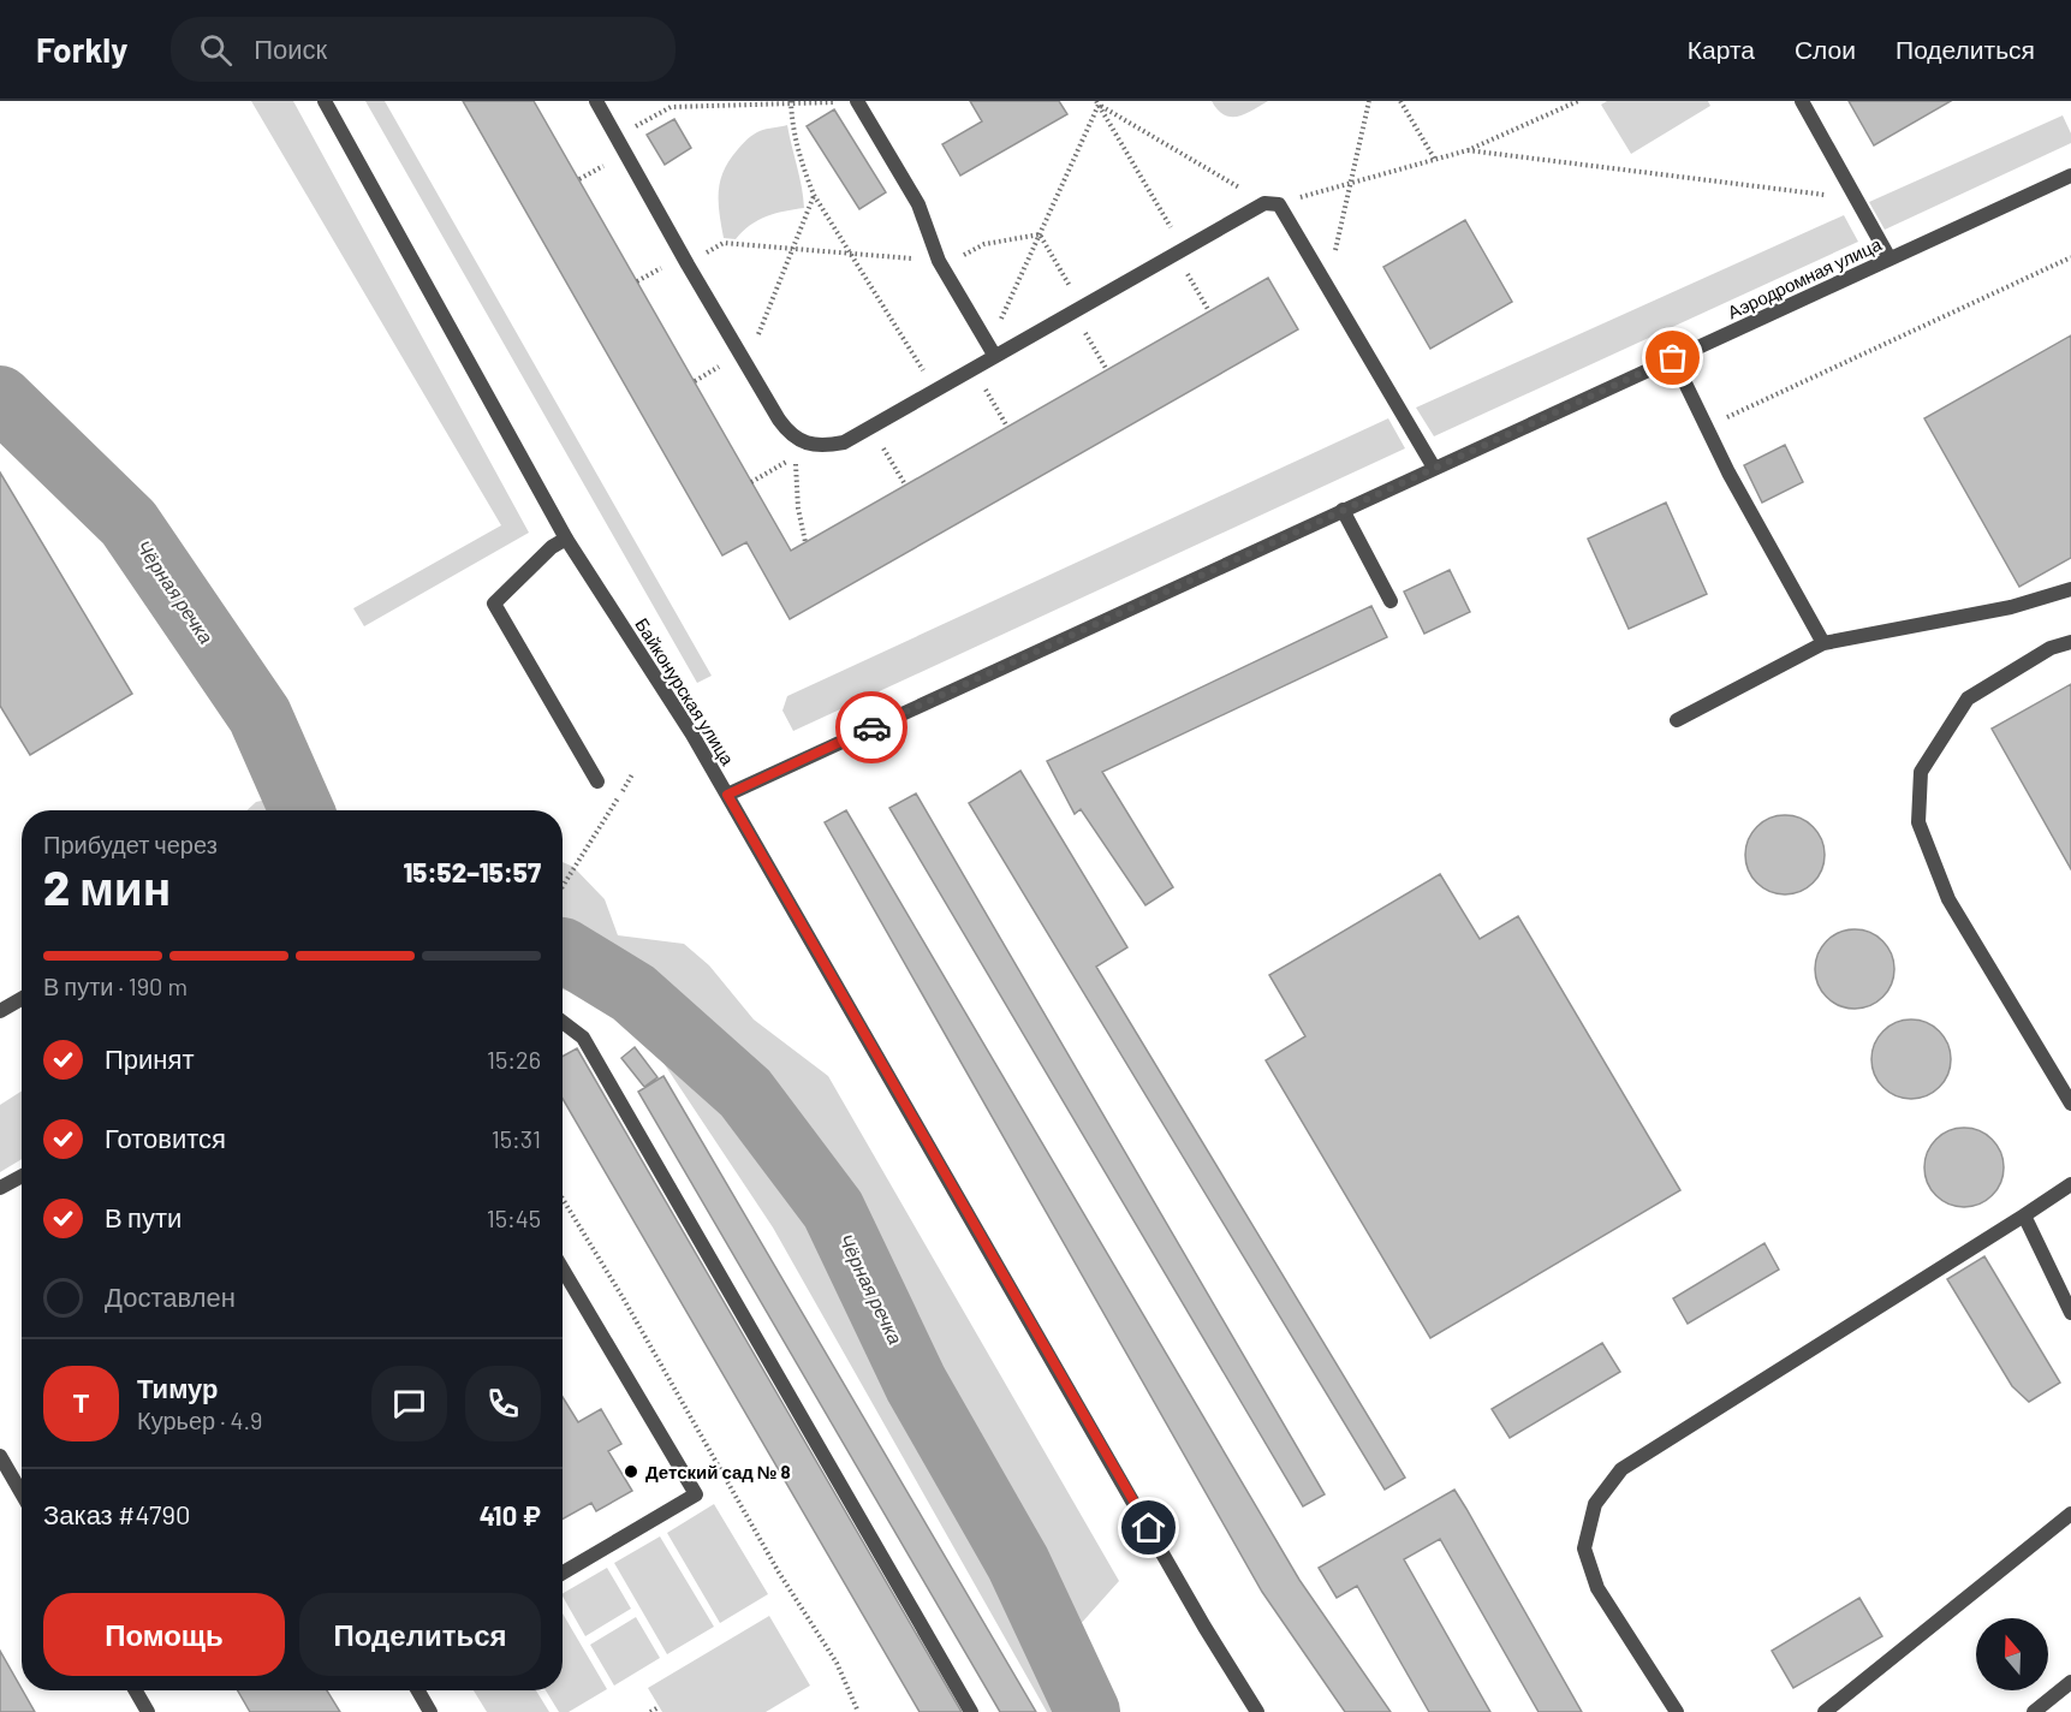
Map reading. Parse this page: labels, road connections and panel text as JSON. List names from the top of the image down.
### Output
{
  "streets": {
    "street": ["Аэродромная улица", "Байконурская улица"]
  },
  "crossings": [
    ["Аэродромная улица", "Байконурская улица"]
  ],
  "water": ["Чёрная речка"],
  "places": ["Детский сад № 8"],
  "north": "top",
  "page": {
    "header": "Forkly",
    "search": "Поиск",
    "nav": ["Карта", "Слои", "Поделиться"],
    "heading": ["2 мин", "Прибудет через", "15:52–15:57"],
    "panel": [
      "Тимур",
      "Курьер · 4.9",
      "Заказ #4790",
      "410 ₽"
    ],
    "bar": "В пути · 190 m",
    "list": [
      ["Принят", "15:26"],
      ["Готовится", "15:31"],
      ["В пути", "15:45"],
      "Доставлен"
    ],
    "round": "Т",
    "buttons": ["Помощь", "Поделиться"]
  }
}
